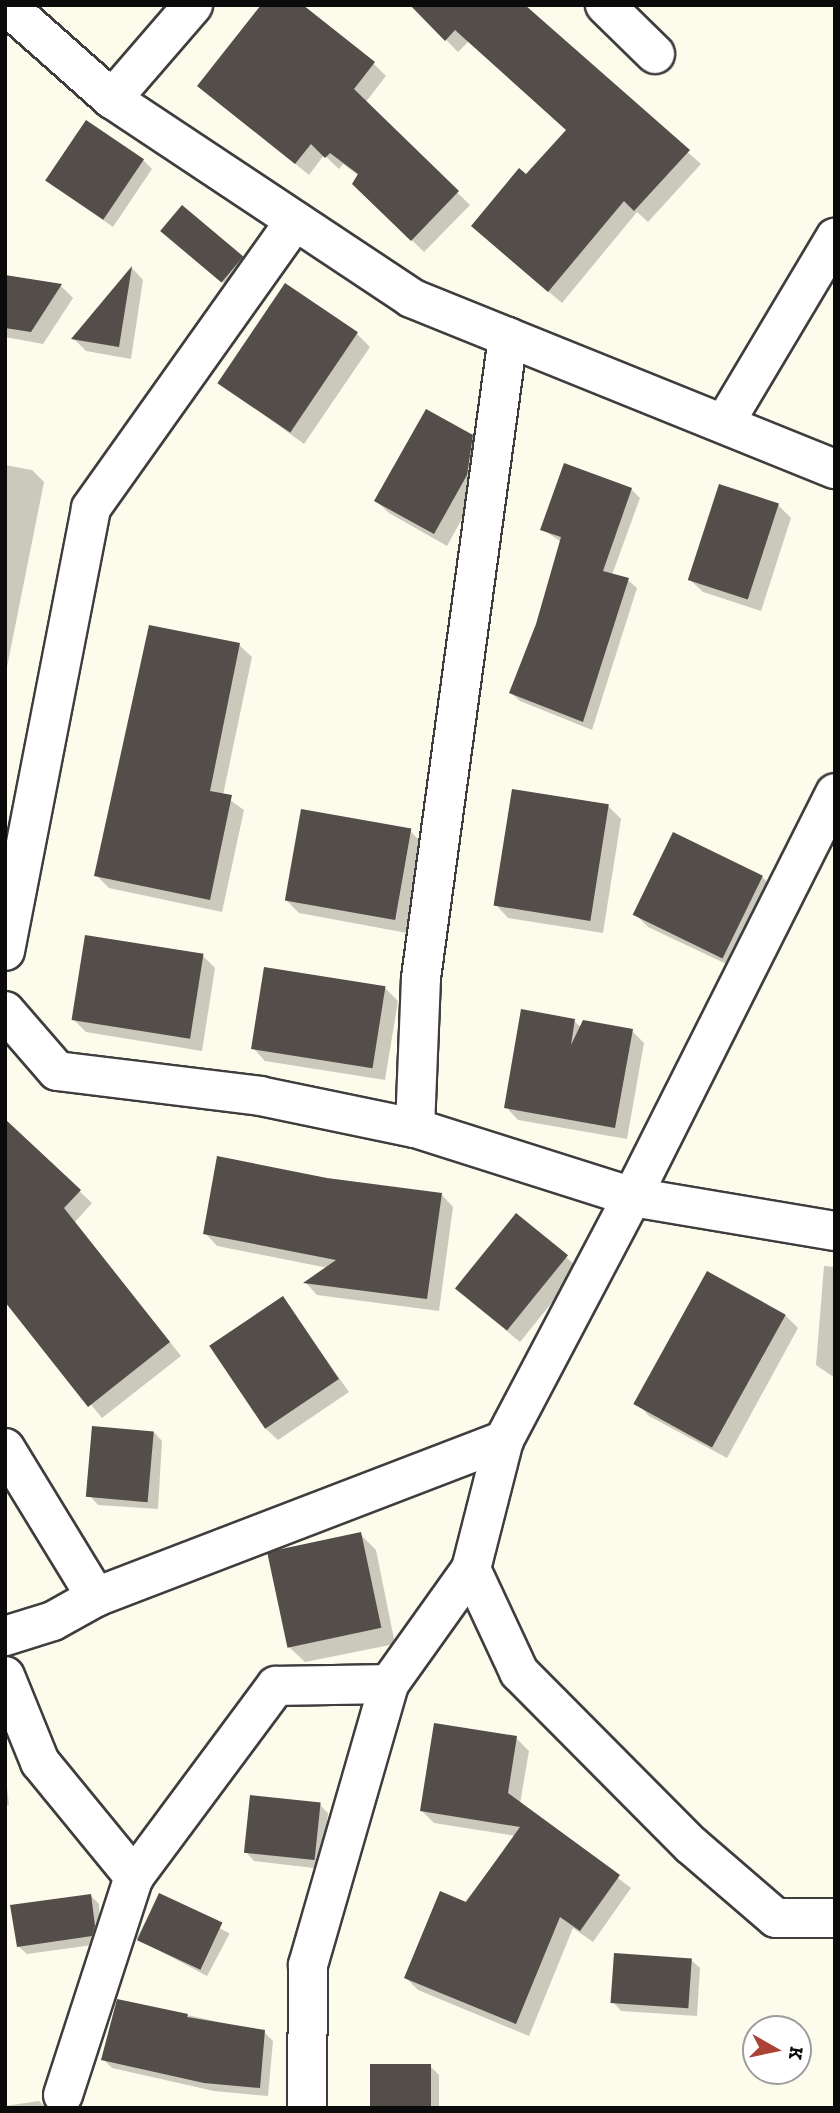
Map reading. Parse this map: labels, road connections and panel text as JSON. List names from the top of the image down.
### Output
{
  "north": "right"
}
